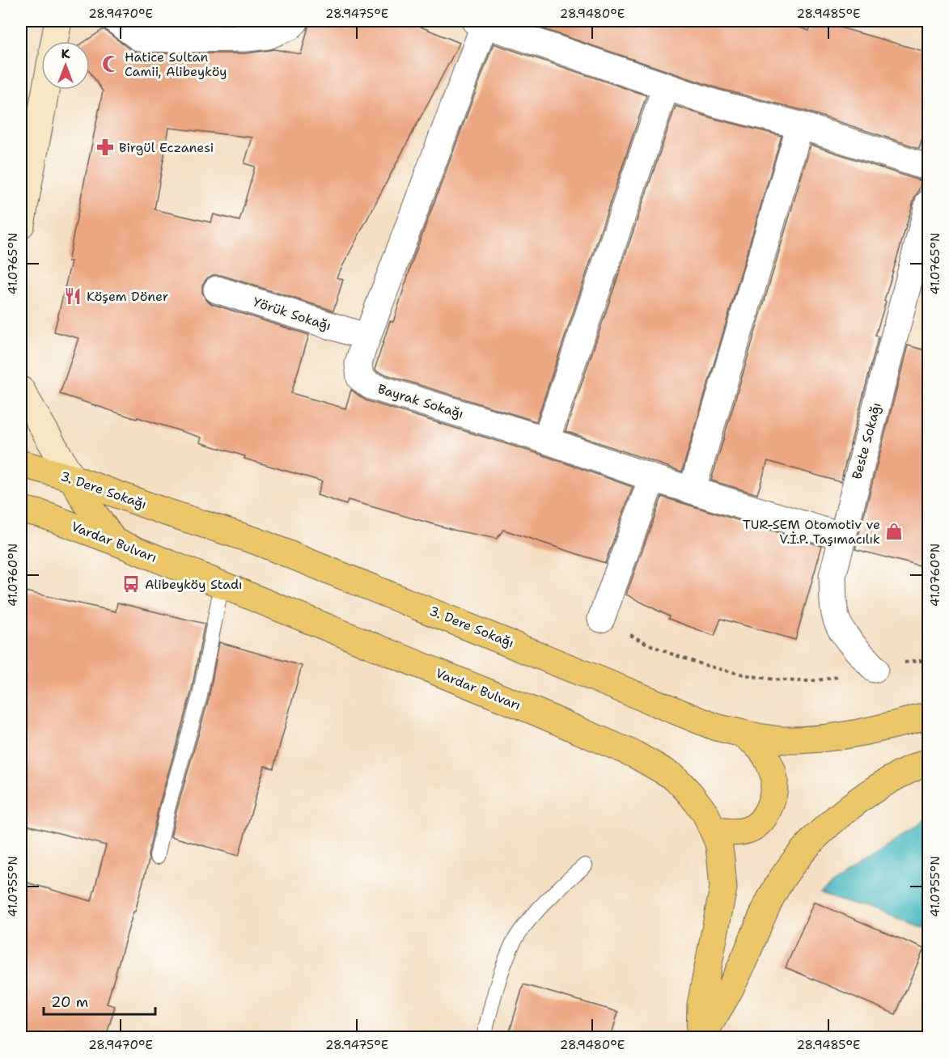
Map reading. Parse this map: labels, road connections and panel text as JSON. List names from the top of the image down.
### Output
{
  "streets": {
    "main road": ["3. Dere Sokağı", "Vardar Bulvarı"],
    "street": ["Yörük Sokağı", "Bayrak Sokağı", "Beste Sokağı"]
  },
  "crossings": [
    ["Yörük Sokağı", "Bayrak Sokağı"],
    ["Bayrak Sokağı", "Beste Sokağı"]
  ],
  "places": {
    "mosque": ["Hatice Sultan Camii, Alibeyköy"],
    "pharmacy": ["Birgül Eczanesi"],
    "restaurant": ["Köşem Döner"],
    "shop": ["TUR-SEM Otomotiv ve V.İ.P. Taşımacılık"],
    "bus stop": ["Alibeyköy Stadı"]
  },
  "scale_bar": "20 m",
  "north": "top",
  "coordinates": [
    "28.9470°E",
    "28.9475°E",
    "28.9480°E",
    "28.9485°E",
    "41.0765°N",
    "41.0760°N",
    "41.0755°N"
  ]
}
